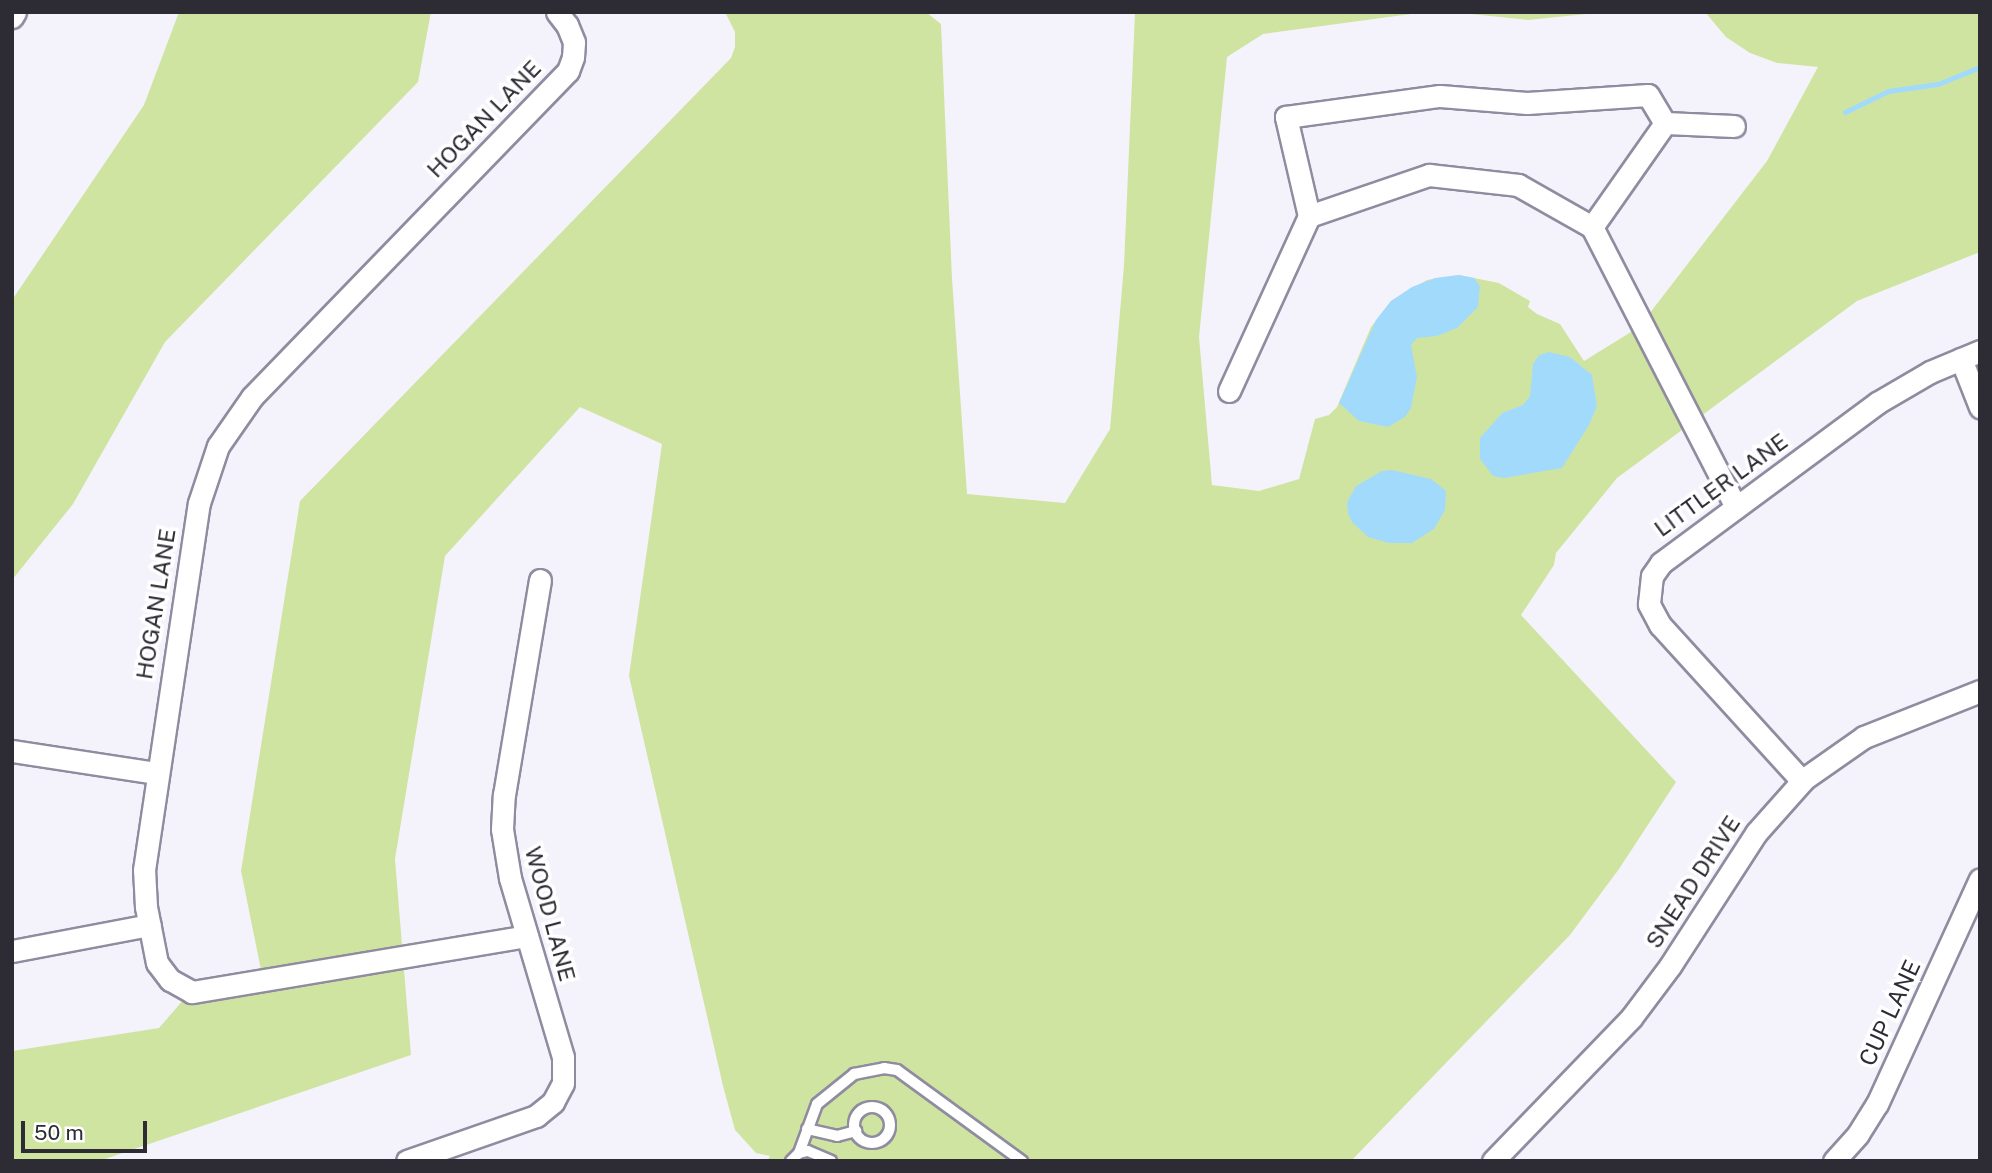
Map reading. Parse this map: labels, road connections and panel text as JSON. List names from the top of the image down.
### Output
{
  "streets": {
    "street": [
      "HOGAN LANE",
      "LITTLER LANE",
      "SNEAD DRIVE",
      "WOOD LANE",
      "CUP LANE"
    ]
  },
  "crossings": [
    ["HOGAN LANE", "WOOD LANE"],
    ["LITTLER LANE", "SNEAD DRIVE"]
  ],
  "scale_bar": "50 m"
}
